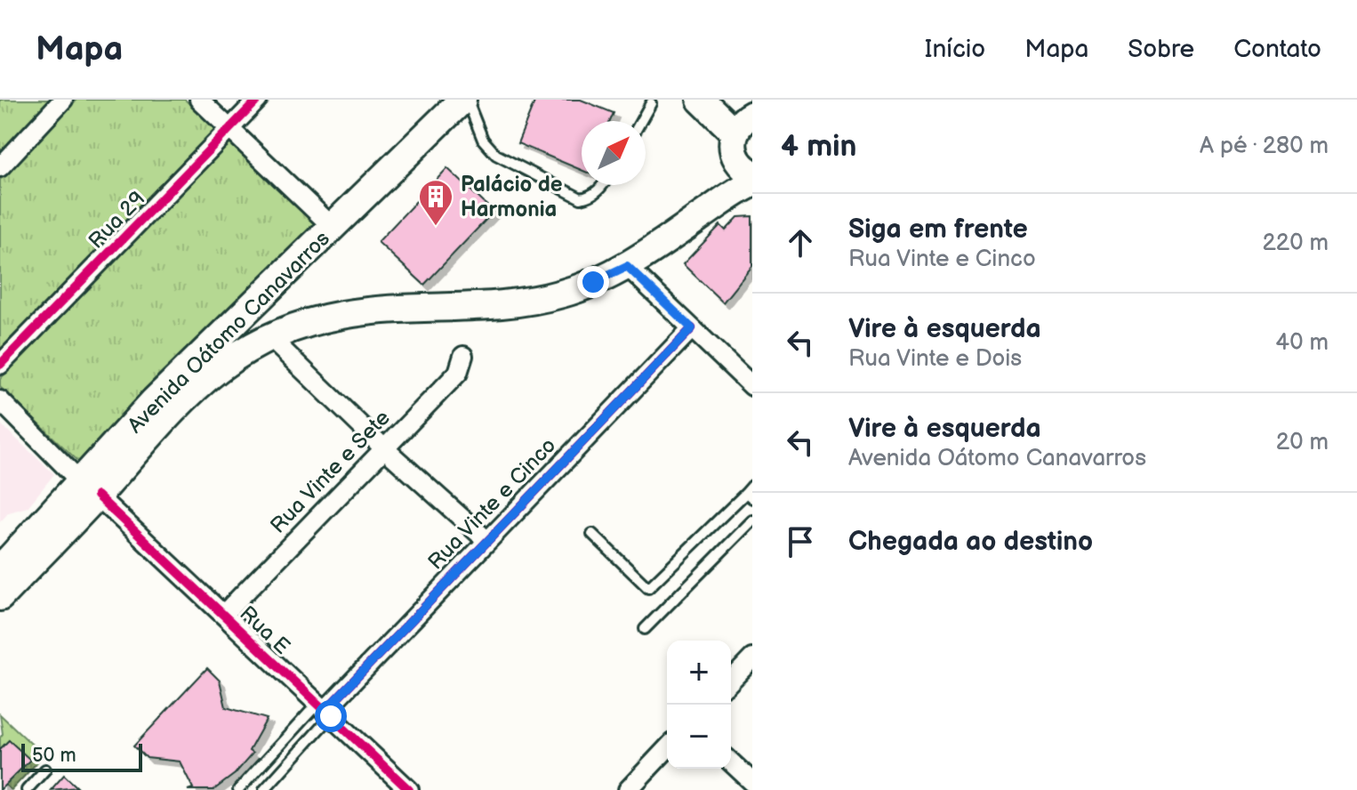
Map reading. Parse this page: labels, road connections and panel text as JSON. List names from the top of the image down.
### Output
{
  "streets": {
    "main road": ["Avenida Oátomo Canavarros"],
    "street": [
      "Rua 29",
      "Rua Vinte e Sete",
      "Rua Vinte e Cinco",
      "Rua E"
    ]
  },
  "crossings": [
    ["Avenida Oátomo Canavarros", "Rua E"],
    ["Rua Vinte e Sete", "Rua E"],
    ["Rua Vinte e Cinco", "Rua E"]
  ],
  "places": {
    "building": ["Palácio de Harmonia"]
  },
  "scale_bar": "50 m",
  "north": "top right",
  "page": {
    "header": "Mapa",
    "nav": [
      "Início",
      "Mapa",
      "Sobre",
      "Contato"
    ],
    "heading": ["4 min", "A pé · 280 m"],
    "list": [
      ["Siga em frente", "Rua Vinte e Cinco", "220 m"],
      ["Vire à esquerda", "Rua Vinte e Dois", "40 m"],
      ["Vire à esquerda", "Avenida Oátomo Canavarros", "20 m"],
      "Chegada ao destino"
    ],
    "map_buttons": ["+", "−"],
    "scale": "50 m"
  }
}
